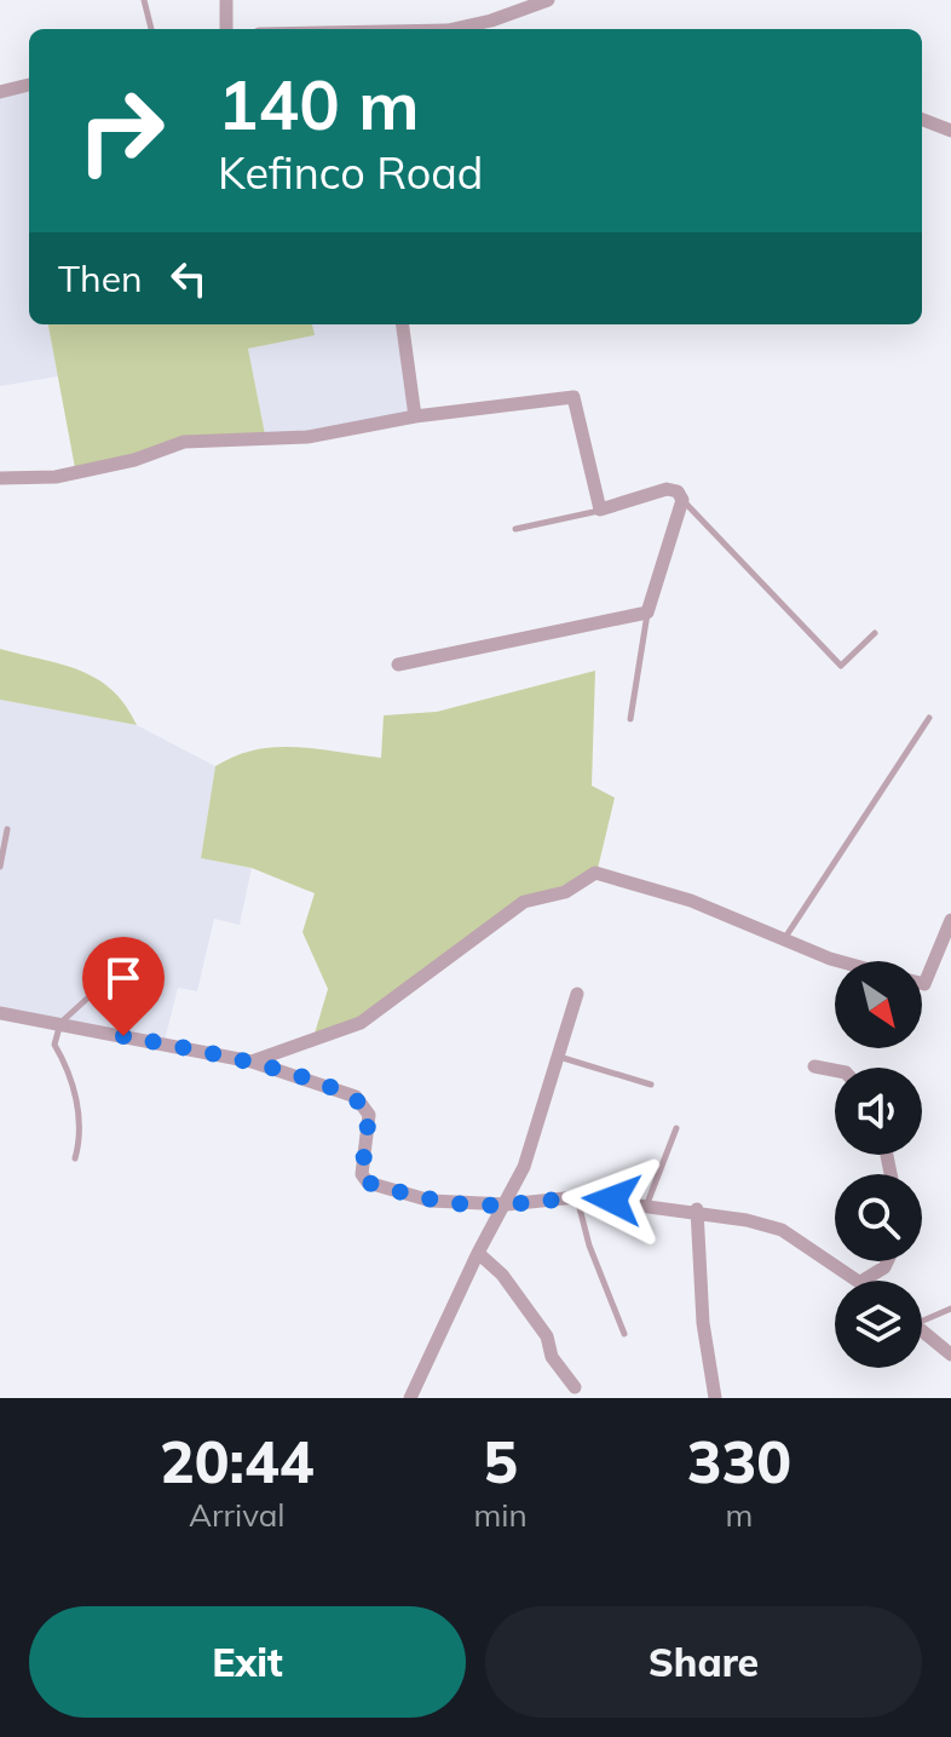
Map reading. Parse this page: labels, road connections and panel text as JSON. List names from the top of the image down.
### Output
{
  "north": "bottom right",
  "page": {
    "turn": ["140 m", "Kefinco Road"],
    "then": "Then",
    "eta": [
      "20:44",
      "Arrival",
      "5",
      "min",
      "330",
      "m"
    ],
    "buttons": ["Exit", "Share"]
  }
}
